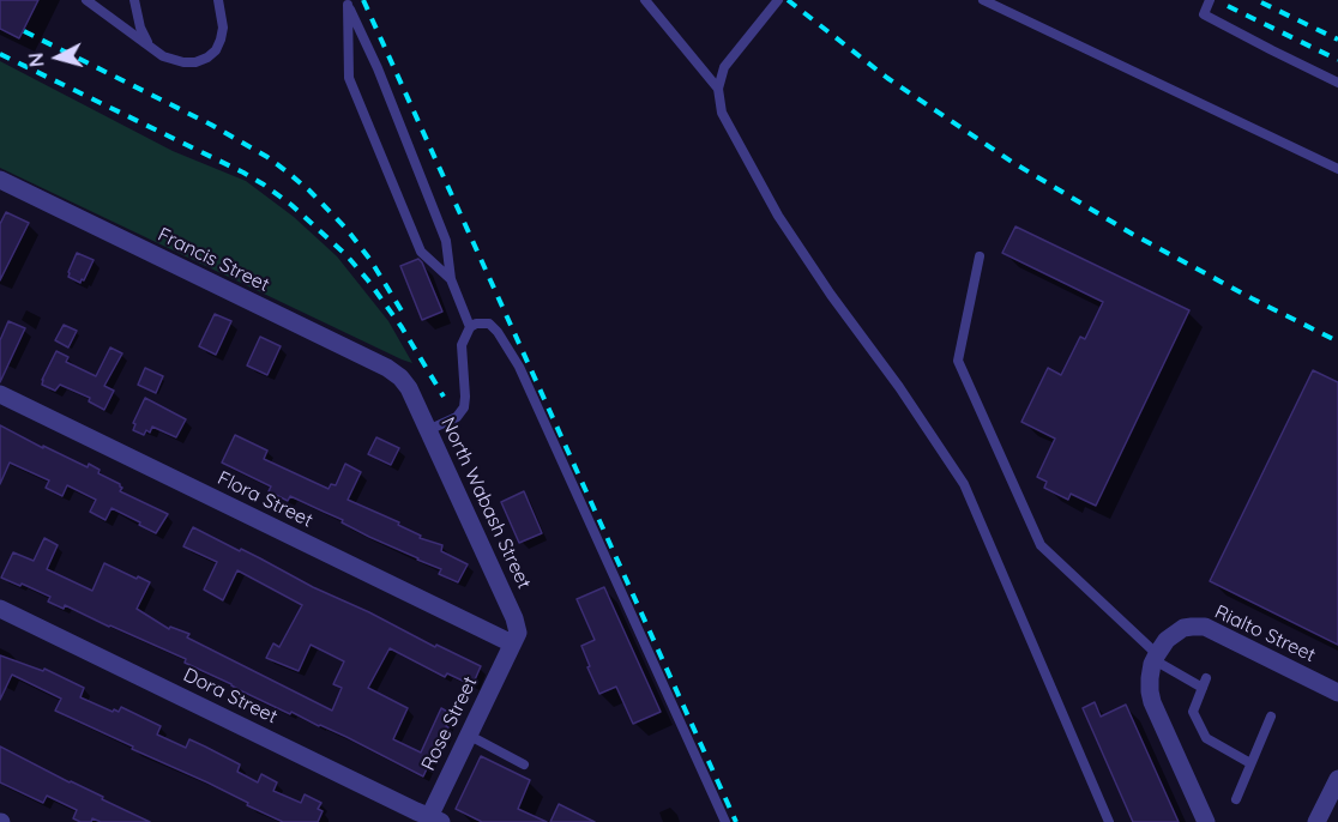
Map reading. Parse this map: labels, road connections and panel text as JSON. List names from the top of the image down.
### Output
{
  "streets": {
    "street": [
      "Francis Street",
      "Flora Street",
      "North Wabash Street",
      "Rialto Street",
      "Dora Street",
      "Rose Street"
    ]
  },
  "crossings": [
    ["Francis Street", "North Wabash Street"],
    ["Flora Street", "North Wabash Street"],
    ["Flora Street", "Rose Street"],
    ["North Wabash Street", "Rose Street"],
    ["Dora Street", "Rose Street"]
  ],
  "north": "left"
}
